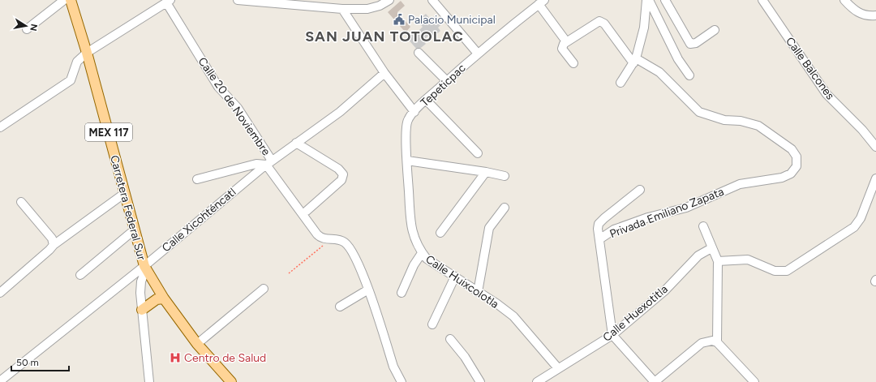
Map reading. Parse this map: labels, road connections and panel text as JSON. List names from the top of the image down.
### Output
{
  "streets": {
    "main road": ["MEX 117", "Carretera Federal Sur"],
    "street": [
      "Calle Balcones",
      "Tepeticpac",
      "Calle 20 de Noviembre",
      "Privada Emiliano Zapata",
      "Calle Xicohténcatl",
      "Calle Huixcolotla",
      "Calle Huexotitla"
    ]
  },
  "crossings": [
    ["Tepeticpac", "Calle Huixcolotla"],
    ["Calle 20 de Noviembre", "Calle Xicohténcatl"],
    ["MEX 117", "Carretera Federal Sur"],
    ["MEX 117", "Calle Xicohténcatl"],
    ["Carretera Federal Sur", "Calle Xicohténcatl"],
    ["Calle Huixcolotla", "Calle Huexotitla"]
  ],
  "districts": ["SAN JUAN TOTOLAC"],
  "places": {
    "public building": ["Palacio Municipal"],
    "hospital": ["Centro de Salud"]
  },
  "scale_bar": "50 m",
  "north": "right"
}
